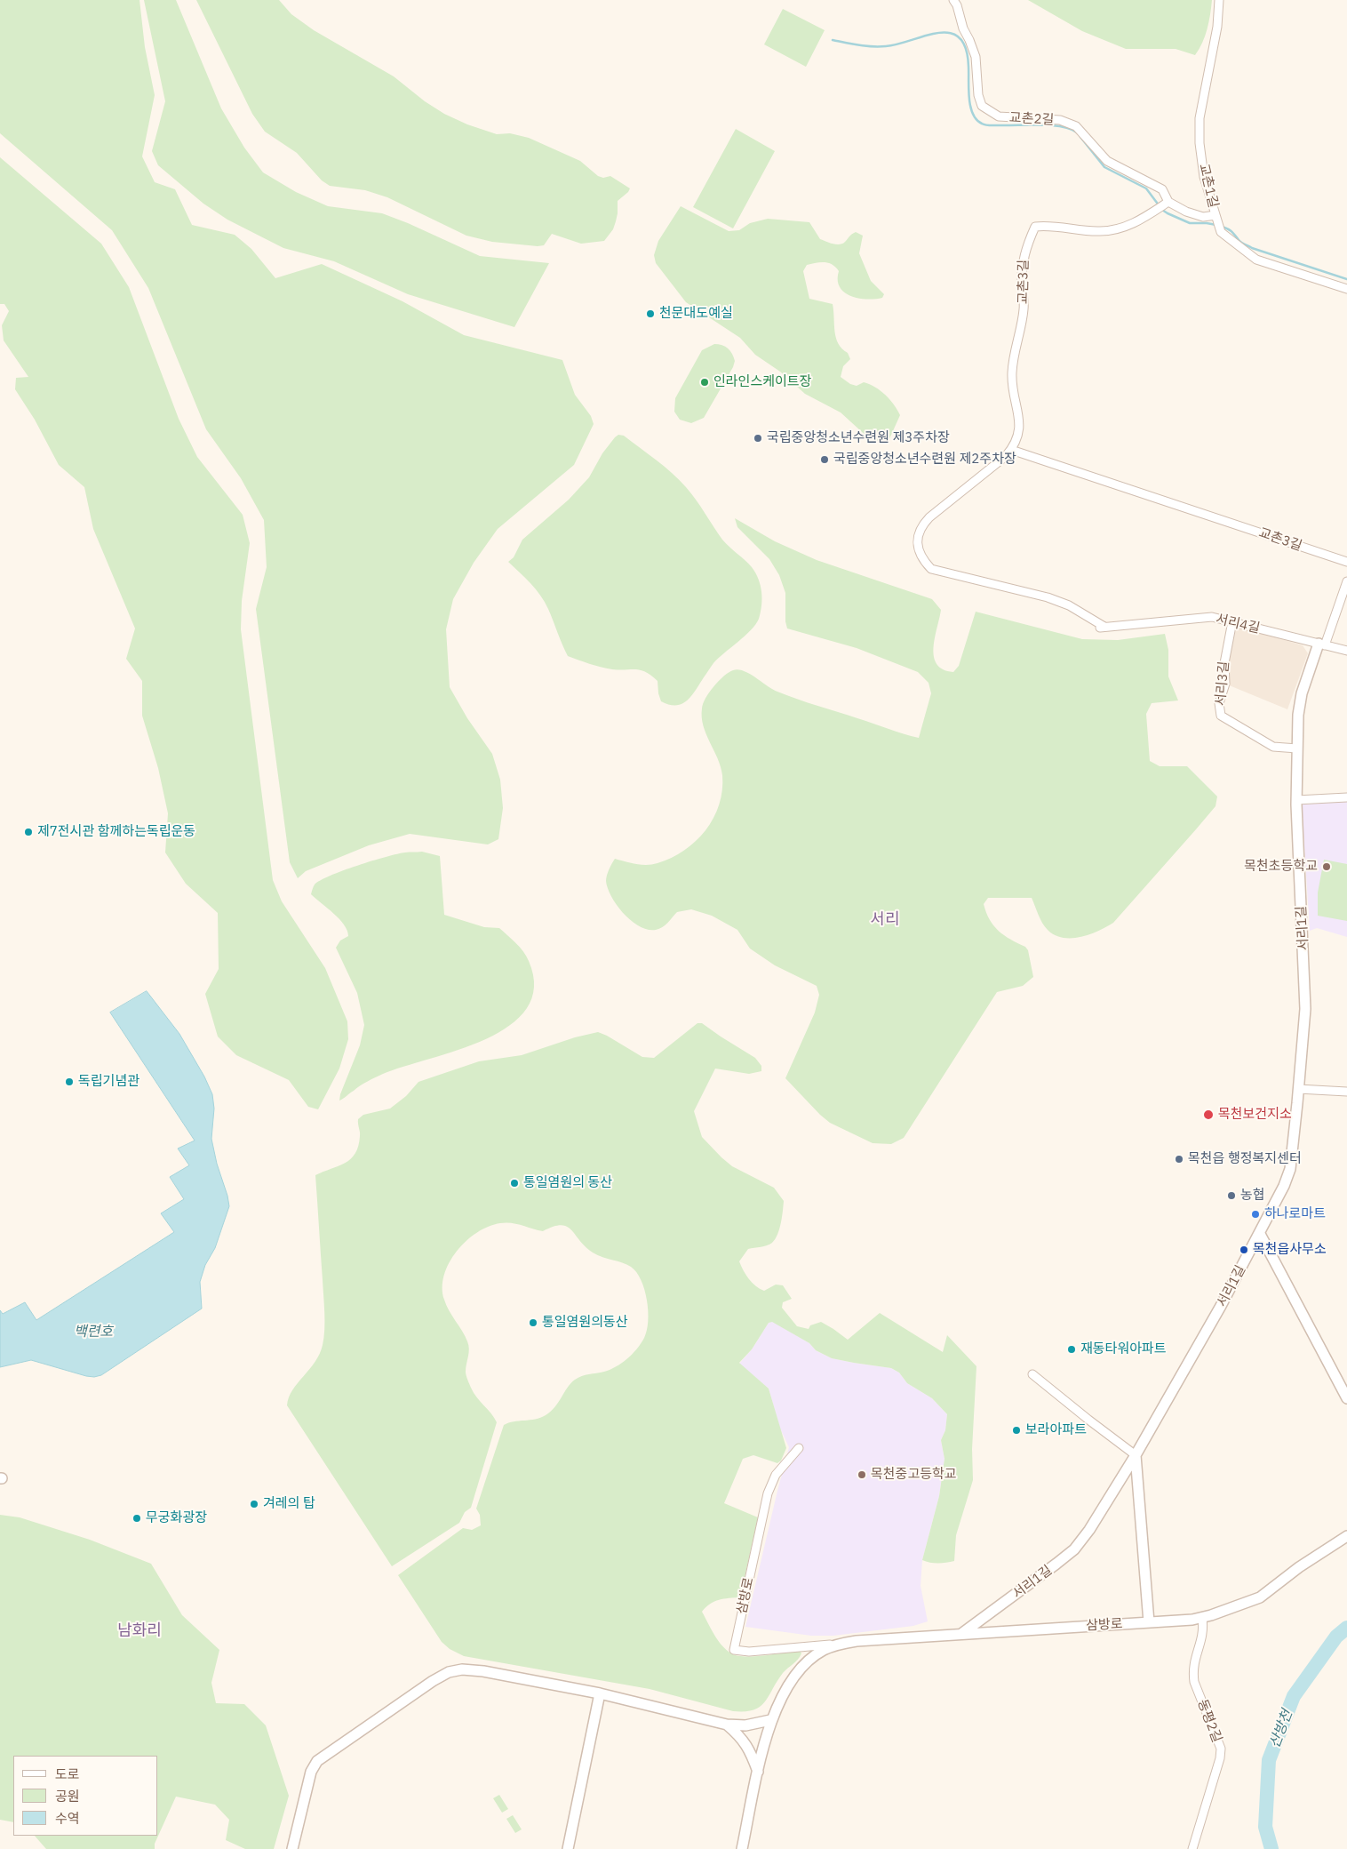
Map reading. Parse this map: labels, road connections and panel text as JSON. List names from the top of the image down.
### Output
{
  "streets": {
    "street": [
      "교촌2길",
      "교촌1길",
      "교촌3길",
      "서리4길",
      "서리3길",
      "서리1길",
      "삼방로",
      "동평2길"
    ]
  },
  "crossings": [
    ["교촌2길", "교촌1길"],
    ["교촌2길", "교촌3길"],
    ["교촌3길", "서리4길"],
    ["서리4길", "서리3길"],
    ["서리4길", "서리1길"],
    ["서리3길", "서리1길"],
    ["서리1길", "삼방로"],
    ["삼방로", "동평2길"]
  ],
  "districts": ["서리", "남화리"],
  "water": ["백련호", "산방천"],
  "places": [
    "천문대도예실",
    "인라인스케이트장",
    "국립중앙청소년수련원 제3주차장",
    "국립중앙청소년수련원 제2주차장",
    "제7전시관 함께하는독립운동",
    "목천초등학교",
    "독립기념관",
    "목천보건지소",
    "목천읍 행정복지센터",
    "통일염원의 동산",
    "농협",
    "하나로마트",
    "목천읍사무소",
    "통일염원의동산",
    "재동타워아파트",
    "보라아파트",
    "목천중고등학교",
    "겨레의 탑",
    "무궁화광장"
  ],
  "legend": ["도로", "공원", "수역"]
}
